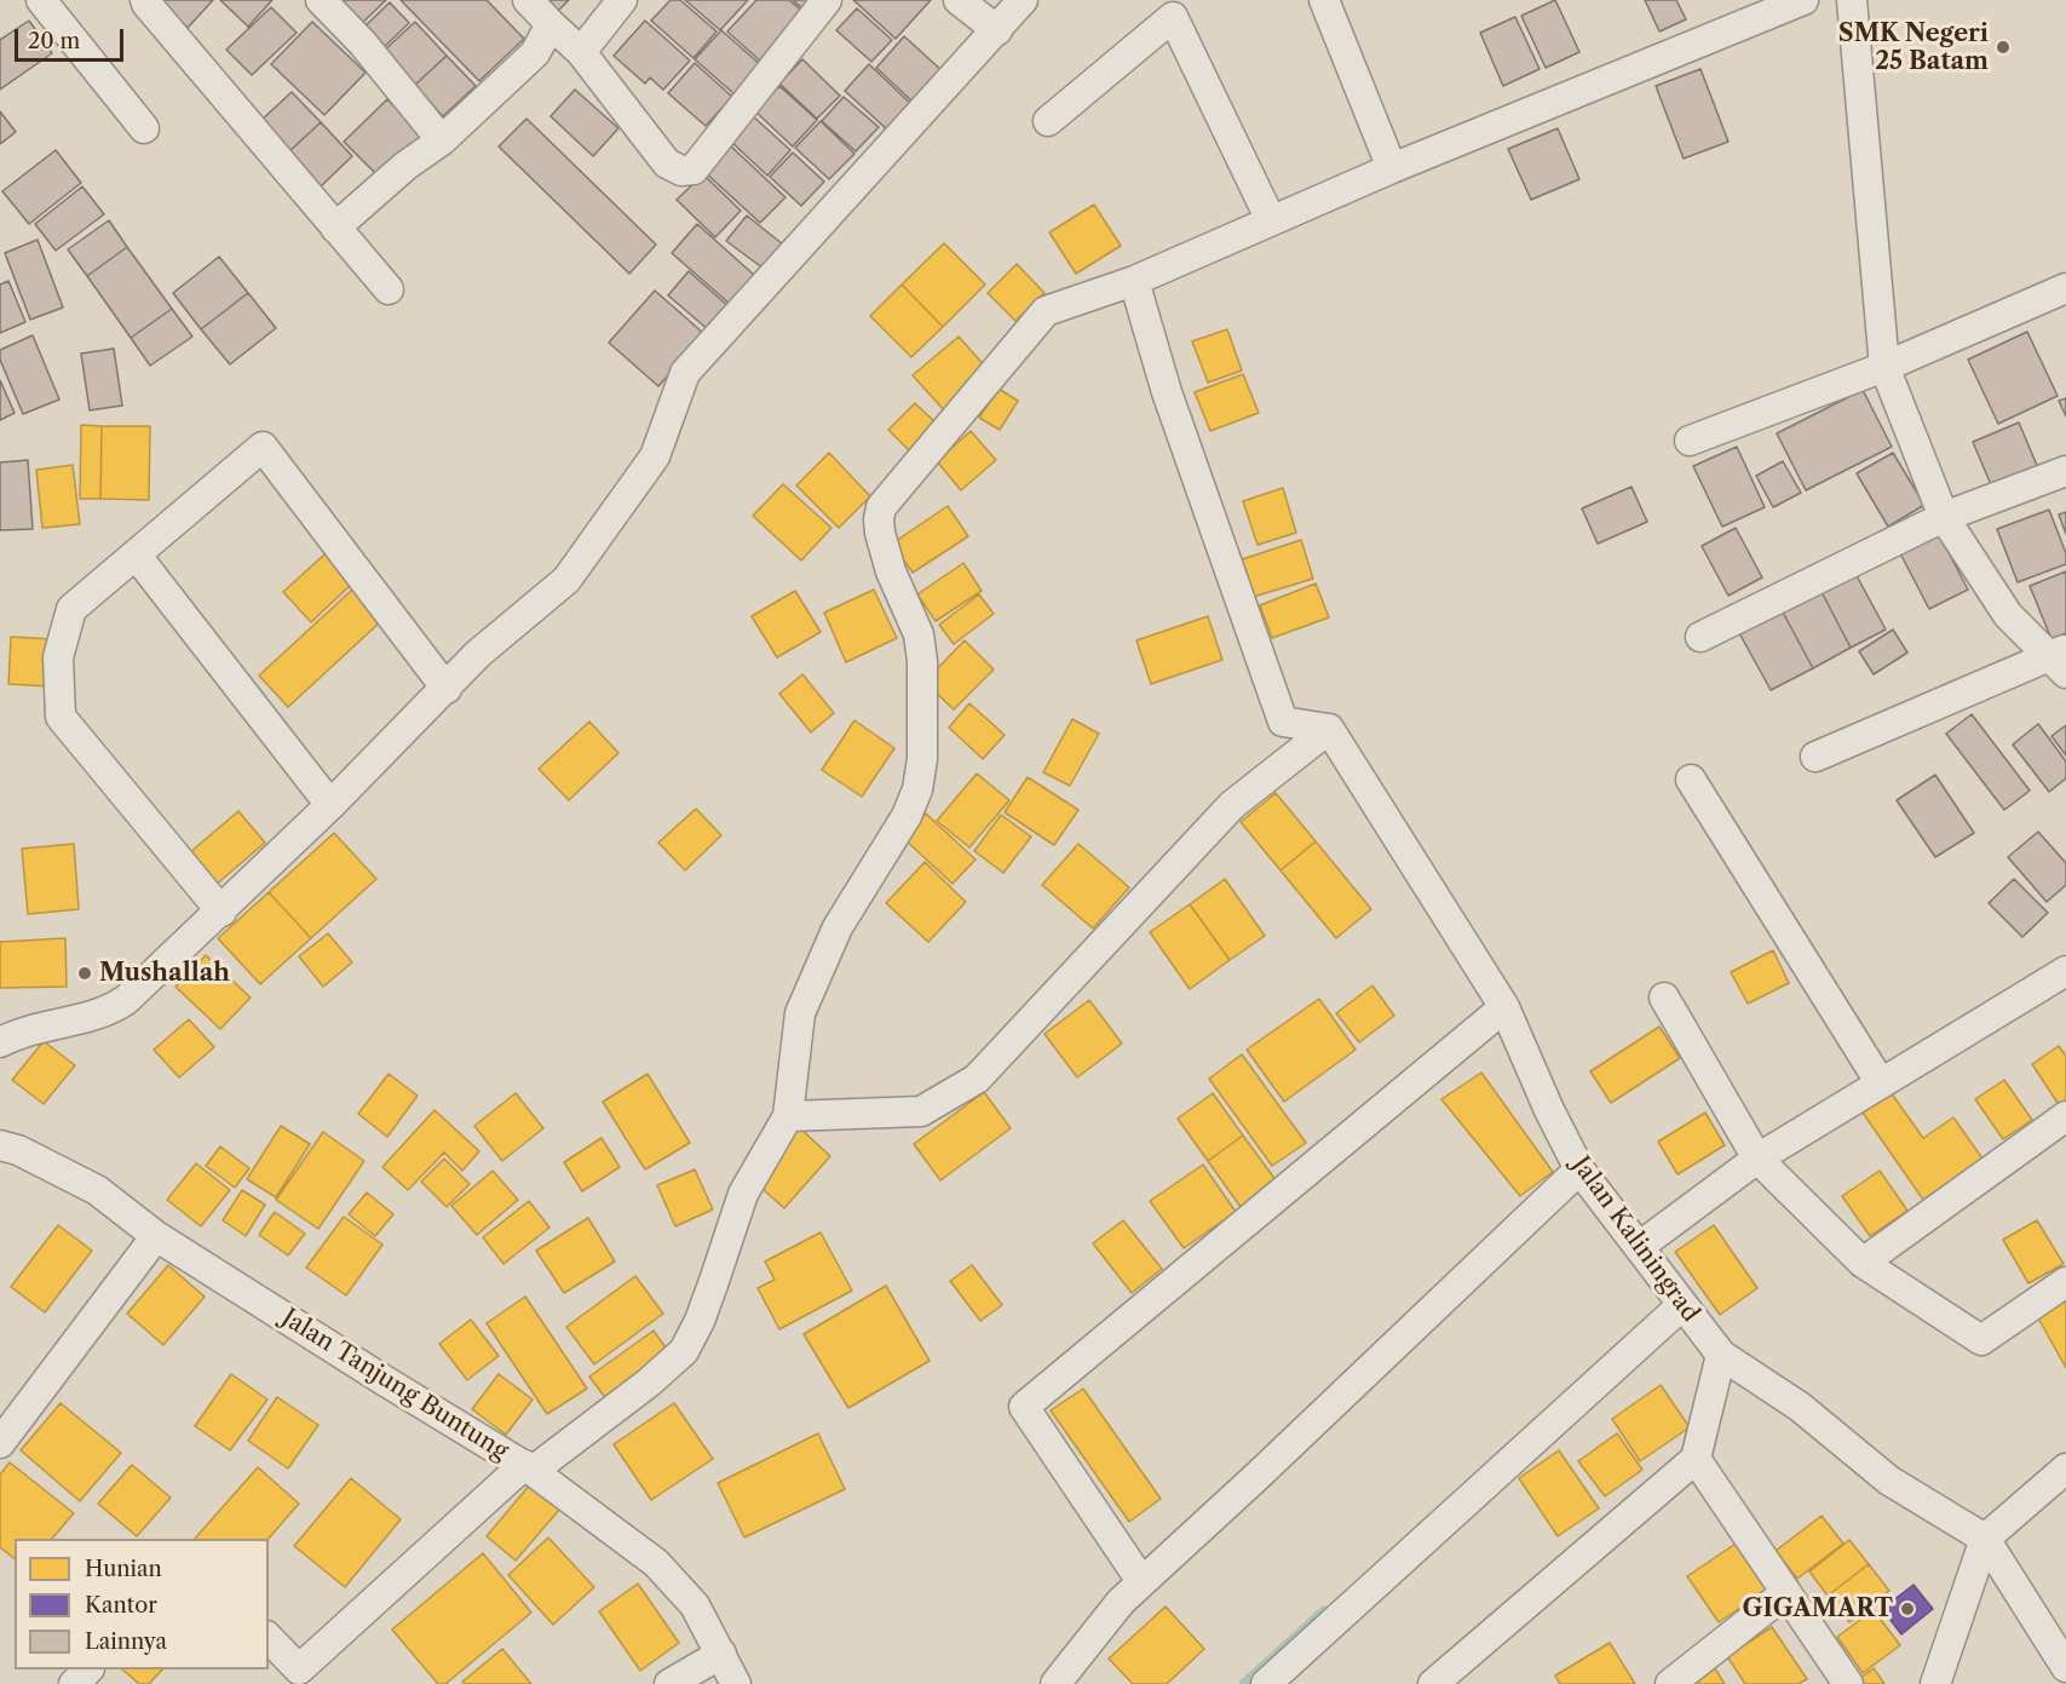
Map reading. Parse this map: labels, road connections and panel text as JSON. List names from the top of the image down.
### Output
{
  "streets": {
    "street": ["Jalan Kaliningrad", "Jalan Tanjung Buntung"]
  },
  "places": ["SMK Negeri 25 Batam", "Mushallah", "GIGAMART"],
  "legend": ["Hunian", "Kantor", "Lainnya"],
  "scale_bar": "20 m"
}
